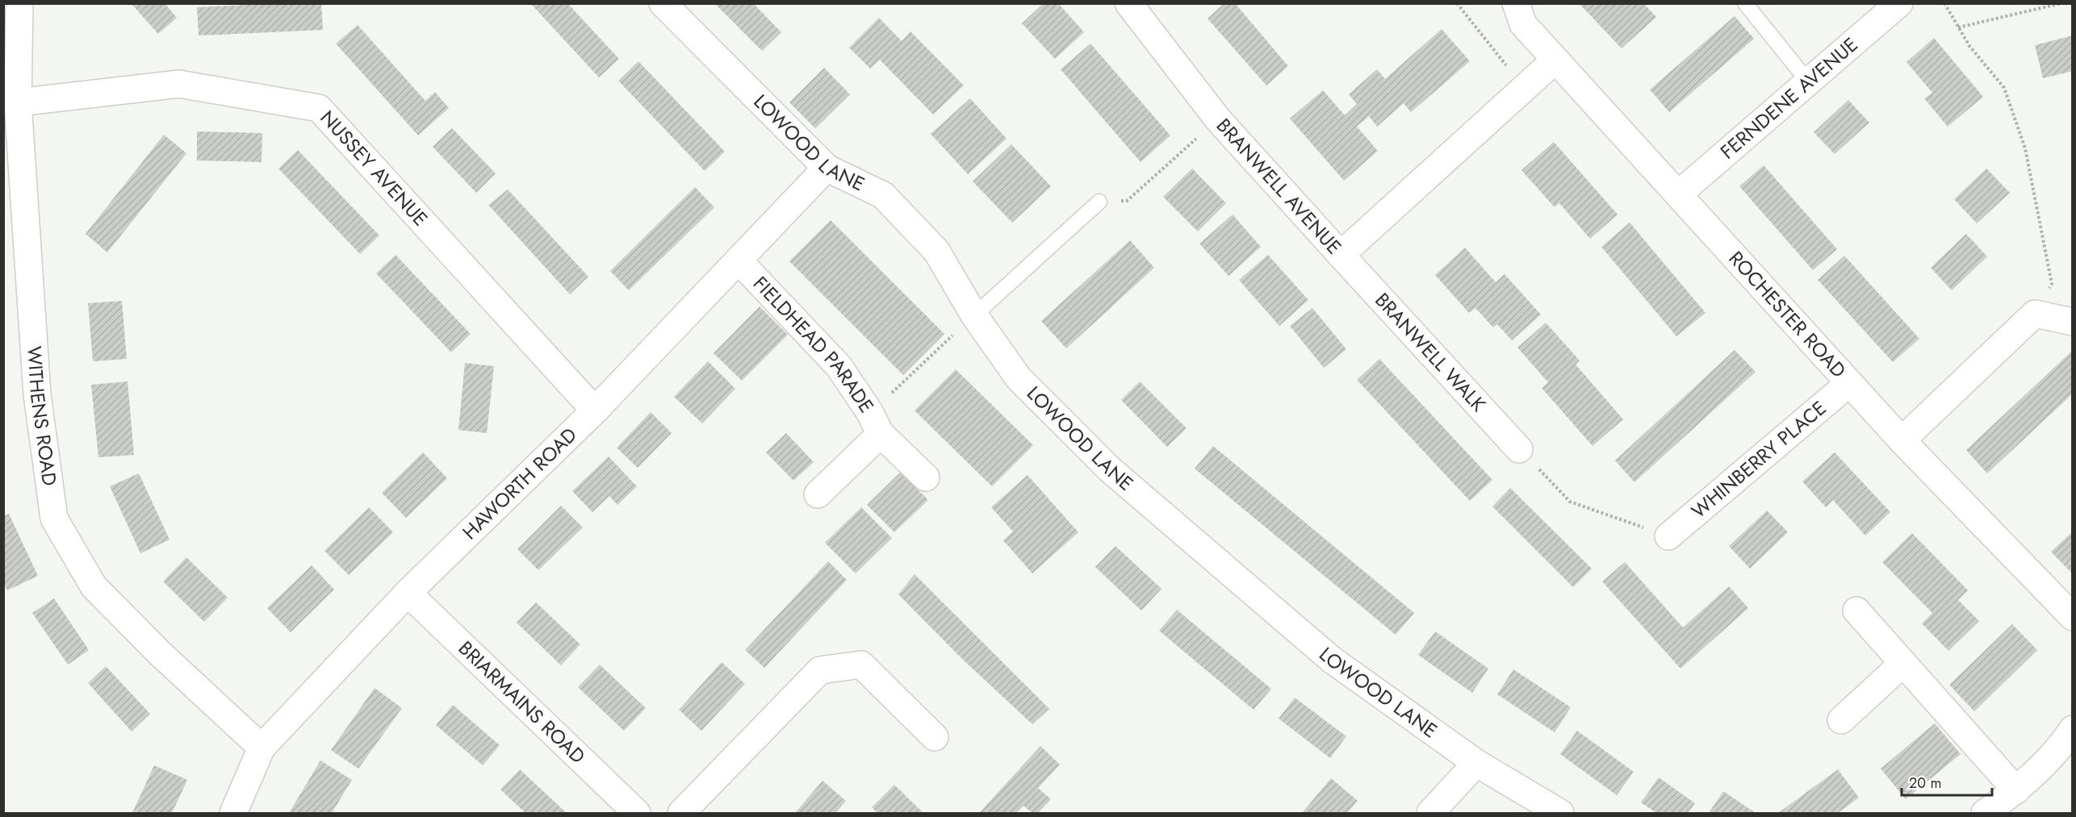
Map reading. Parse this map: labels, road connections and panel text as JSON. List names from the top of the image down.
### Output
{
  "streets": {
    "street": [
      "FERNDENE AVENUE",
      "LOWOOD LANE",
      "NUSSEY AVENUE",
      "BRANWELL AVENUE",
      "ROCHESTER ROAD",
      "FIELDHEAD PARADE",
      "BRANWELL WALK",
      "WITHENS ROAD",
      "WHINBERRY PLACE",
      "HAWORTH ROAD",
      "BRIARMAINS ROAD"
    ]
  },
  "crossings": [
    ["FERNDENE AVENUE", "ROCHESTER ROAD"],
    ["LOWOOD LANE", "HAWORTH ROAD"],
    ["NUSSEY AVENUE", "WITHENS ROAD"],
    ["NUSSEY AVENUE", "HAWORTH ROAD"],
    ["BRANWELL AVENUE", "ROCHESTER ROAD"],
    ["BRANWELL AVENUE", "BRANWELL WALK"],
    ["ROCHESTER ROAD", "WHINBERRY PLACE"],
    ["FIELDHEAD PARADE", "HAWORTH ROAD"],
    ["WITHENS ROAD", "HAWORTH ROAD"],
    ["HAWORTH ROAD", "BRIARMAINS ROAD"]
  ],
  "scale_bar": "20 m"
}
